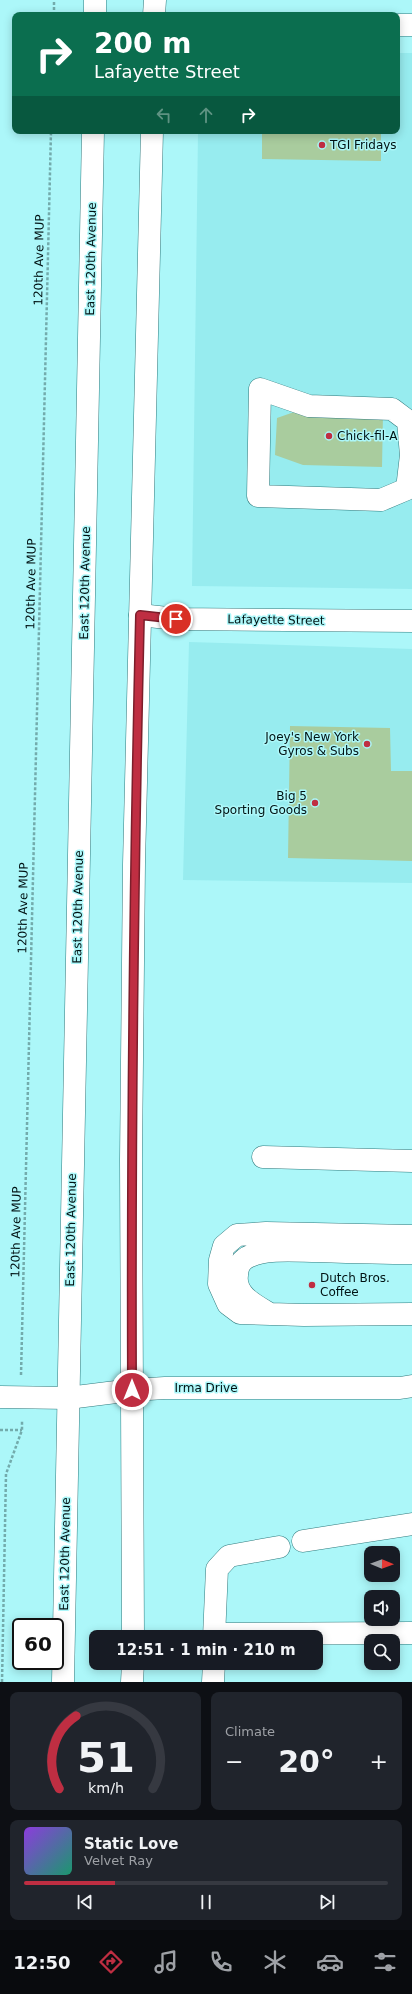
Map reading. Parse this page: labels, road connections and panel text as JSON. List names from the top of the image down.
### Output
{
  "streets": {
    "main road": ["East 120th Avenue", "Lafayette Street", "Irma Drive"],
    "path": ["120th Ave MUP"]
  },
  "crossings": [
    ["East 120th Avenue", "Irma Drive"],
    ["120th Ave MUP", "Irma Drive"]
  ],
  "places": [
    "TGI Fridays",
    "Chick-fil-A",
    "Joey's New York Gyros & Subs",
    "Big 5 Sporting Goods",
    "Dutch Bros. Coffee"
  ],
  "north": "right",
  "page": {
    "turn": ["200 m", "Lafayette Street"],
    "limit": "60",
    "trip": "12:51 · 1 min · 210 m",
    "tile": "Climate",
    "heat": ["−", "20°", "+"],
    "song": ["Static Love", "Velvet Ray"],
    "tabs": "12:50",
    "gauge": ["51", "km/h"]
  }
}
